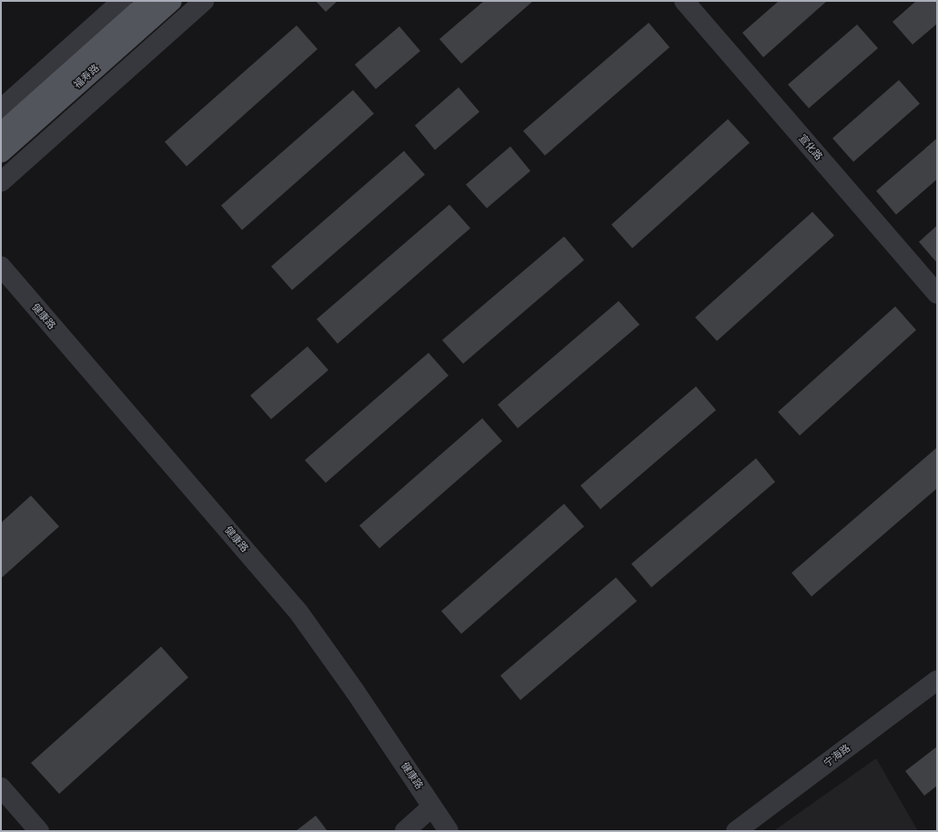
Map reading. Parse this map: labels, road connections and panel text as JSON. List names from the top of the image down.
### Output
{
  "streets": {
    "main road": ["福寿路"],
    "street": ["宣化路", "健康路", "宁海路"]
  }
}
